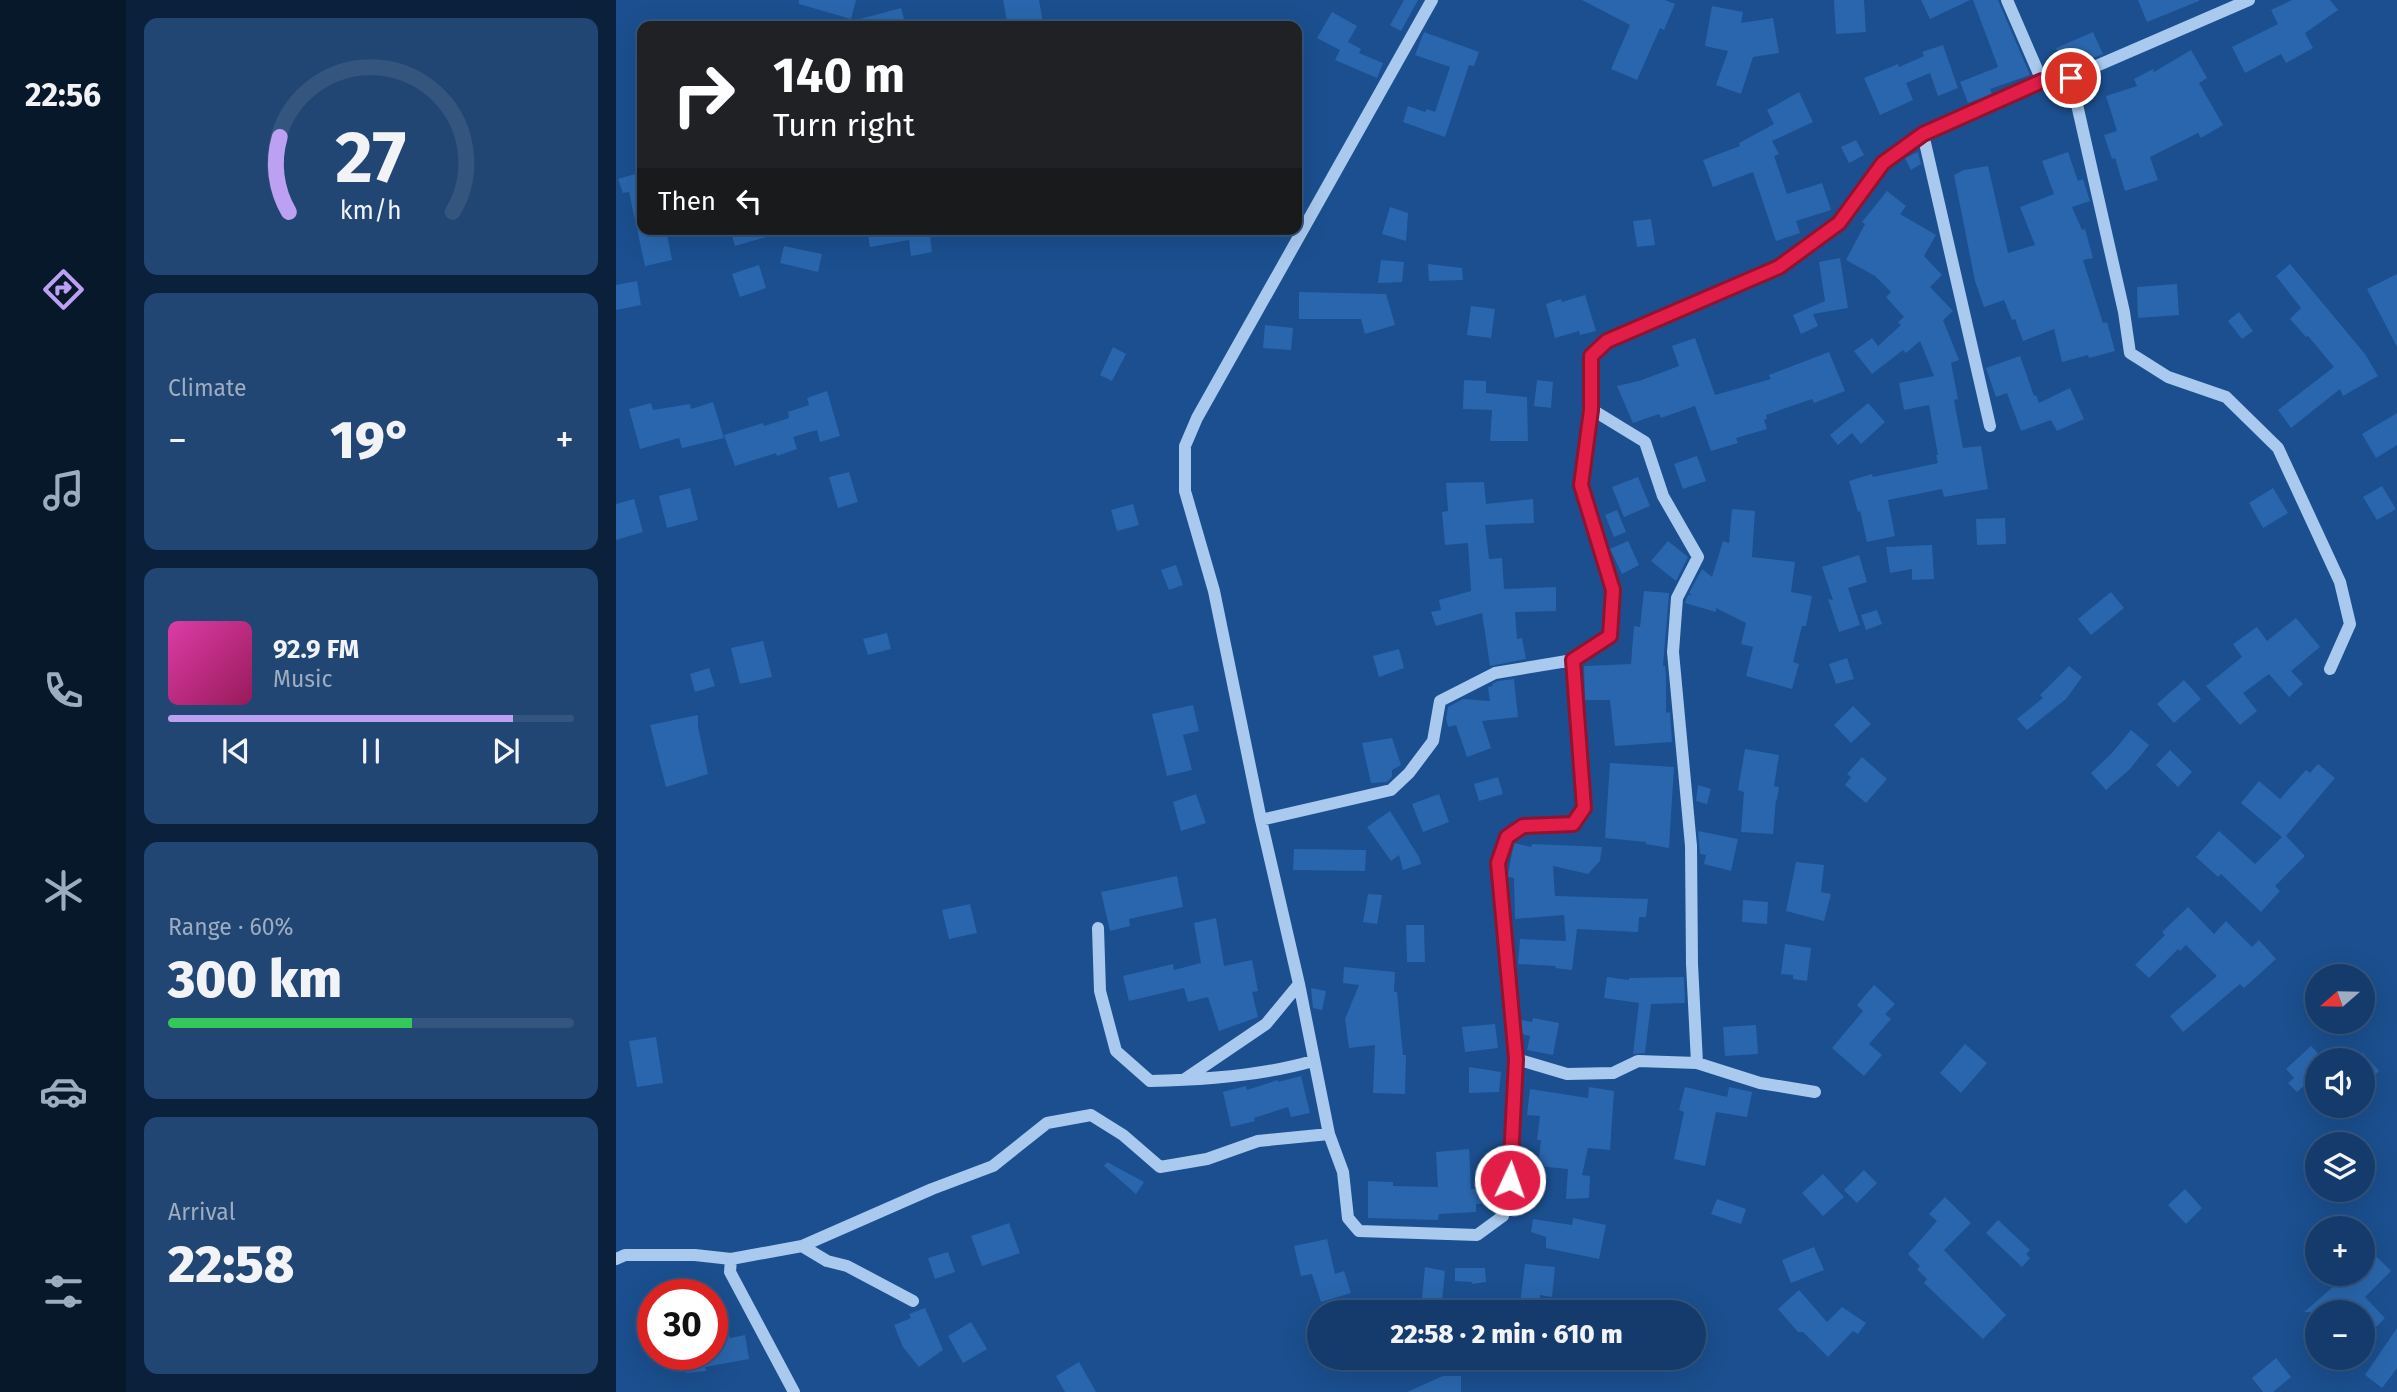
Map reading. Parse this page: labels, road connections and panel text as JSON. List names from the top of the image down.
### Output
{
  "north": "left",
  "page": {
    "tabs": "22:56",
    "turn": ["140 m", "Turn right"],
    "then": "Then",
    "tile": [
      "Climate",
      ["Range · 60%", "300 km"],
      ["Arrival", "22:58"]
    ],
    "heat": ["−", "19°", "+"],
    "song": ["92.9 FM", "Music"],
    "map_buttons": ["+", "−"],
    "limit": "30",
    "trip": "22:58 · 2 min · 610 m",
    "gauge": ["27", "km/h"]
  }
}
